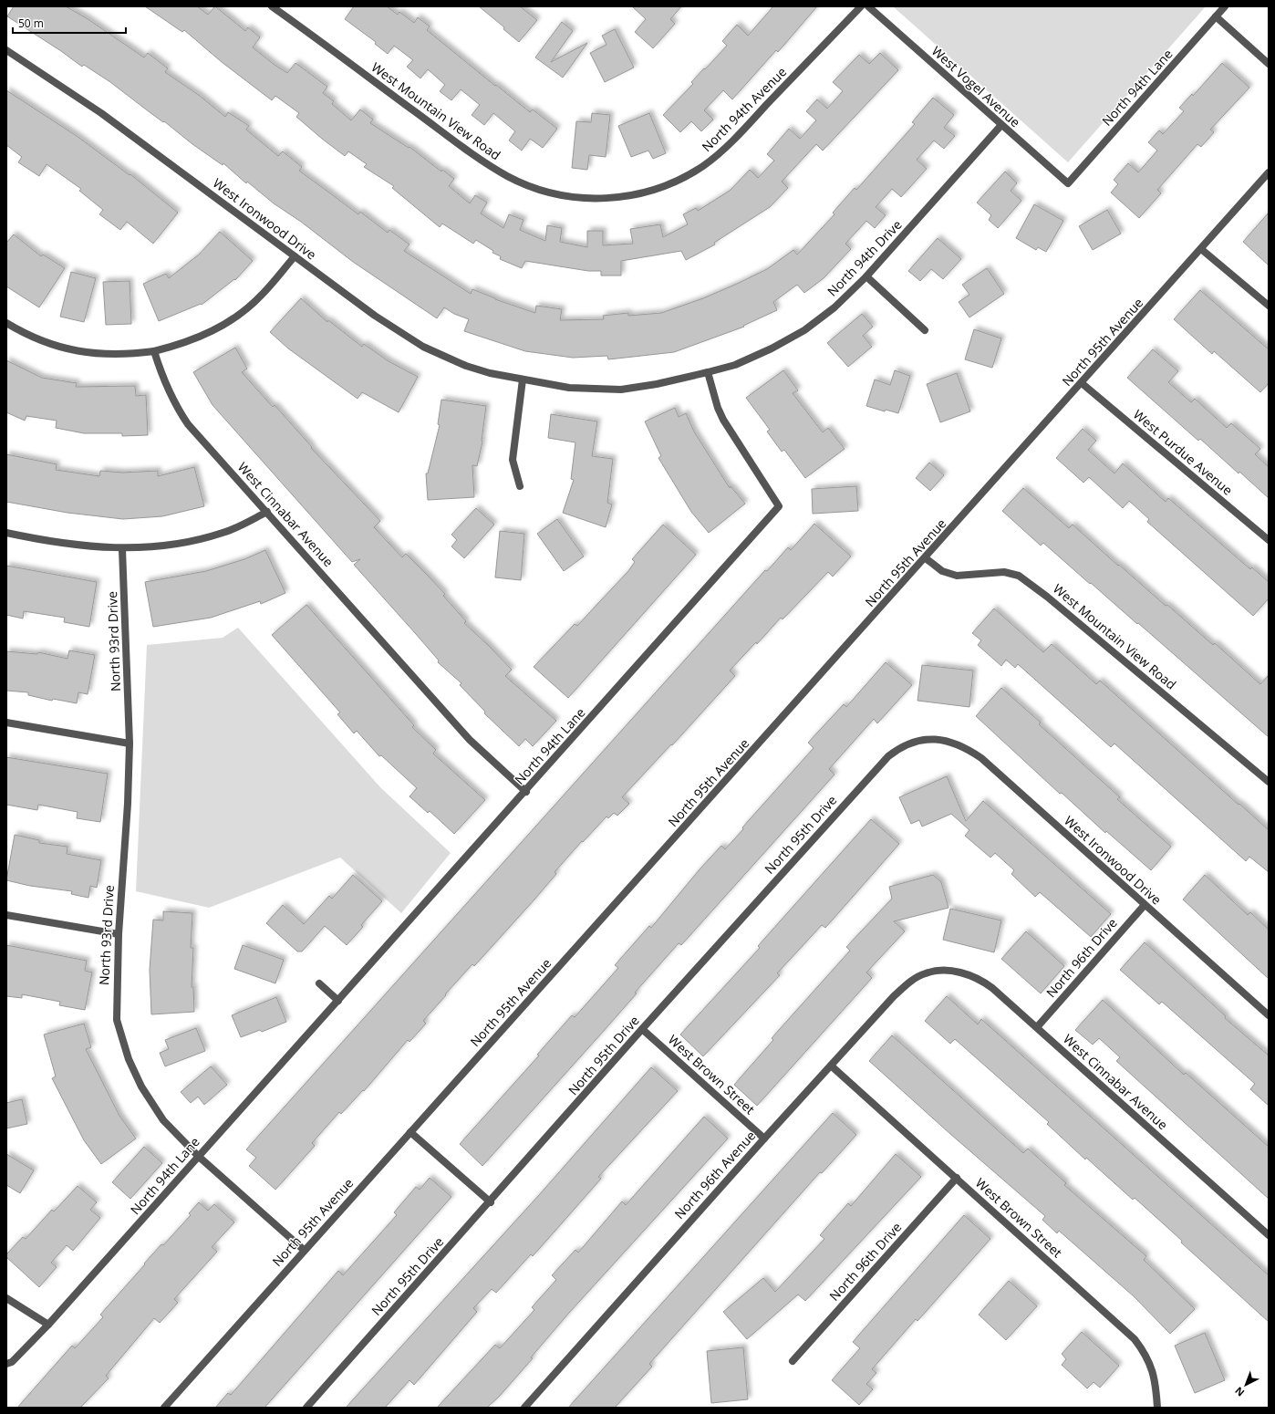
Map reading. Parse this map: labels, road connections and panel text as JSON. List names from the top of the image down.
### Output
{
  "streets": {
    "street": [
      "West Vogel Avenue",
      "North 94th Lane",
      "North 94th Avenue",
      "West Mountain View Road",
      "West Ironwood Drive",
      "North 94th Drive",
      "North 95th Avenue",
      "West Purdue Avenue",
      "West Cinnabar Avenue",
      "North 93rd Drive",
      "North 95th Drive",
      "North 96th Drive",
      "West Brown Street",
      "North 96th Avenue"
    ]
  },
  "crossings": [
    ["West Vogel Avenue", "North 94th Lane"],
    ["West Vogel Avenue", "North 94th Drive"],
    ["North 94th Lane", "North 94th Drive"],
    ["North 94th Lane", "West Cinnabar Avenue"],
    ["North 94th Lane", "North 93rd Drive"],
    ["North 94th Avenue", "West Mountain View Road"],
    ["West Mountain View Road", "North 95th Avenue"],
    ["West Ironwood Drive", "North 94th Drive"],
    ["West Ironwood Drive", "North 95th Drive"],
    ["West Ironwood Drive", "North 96th Drive"],
    ["North 95th Avenue", "West Purdue Avenue"],
    ["North 95th Avenue", "North 93rd Drive"],
    ["West Cinnabar Avenue", "North 96th Drive"],
    ["West Cinnabar Avenue", "North 96th Avenue"],
    ["North 95th Drive", "West Brown Street"],
    ["North 96th Drive", "West Brown Street"],
    ["West Brown Street", "North 96th Avenue"]
  ],
  "scale_bar": "50 m",
  "north": "bottom left"
}
